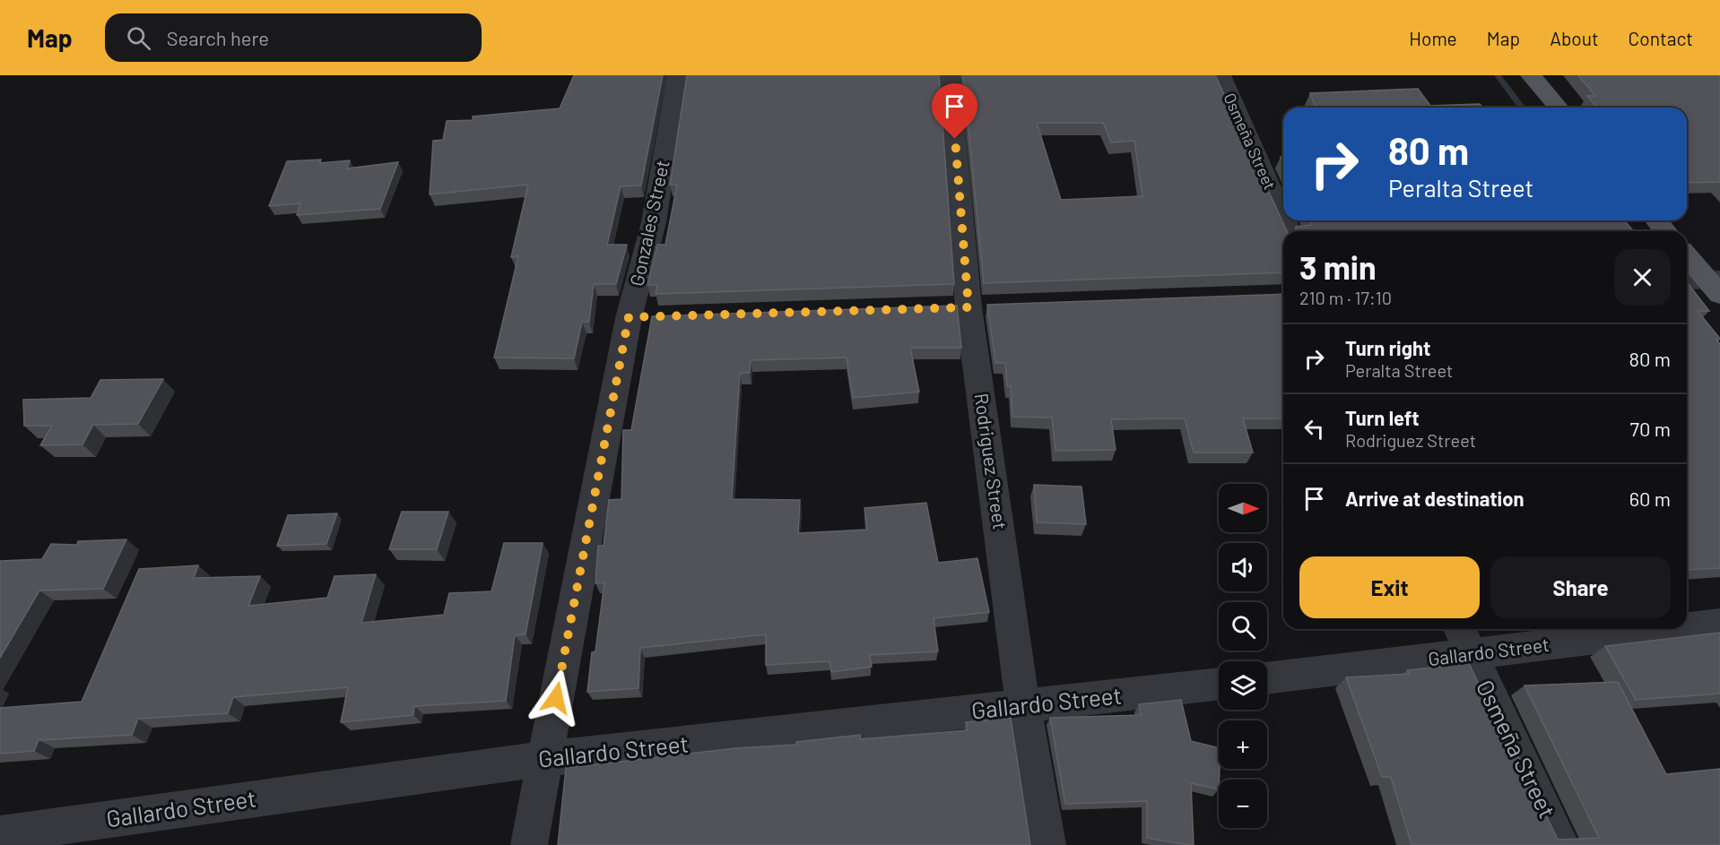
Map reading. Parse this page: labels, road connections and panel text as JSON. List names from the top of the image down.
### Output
{
  "streets": {
    "street": [
      "Osmeña Street",
      "Gonzales Street",
      "Rodriguez Street",
      "Gallardo Street"
    ]
  },
  "crossings": [
    ["Osmeña Street", "Gallardo Street"],
    ["Gonzales Street", "Gallardo Street"],
    ["Rodriguez Street", "Gallardo Street"]
  ],
  "north": "right",
  "page": {
    "header": "Map",
    "search": "Search here",
    "nav": [
      "Home",
      "Map",
      "About",
      "Contact"
    ],
    "turn": ["80 m", "Peralta Street"],
    "heading": ["3 min", "210 m · 17:10"],
    "list": [
      {
        "name": "Turn right",
        "note": "Peralta Street",
        "value": "80 m"
      },
      {
        "name": "Turn left",
        "note": "Rodriguez Street",
        "value": "70 m"
      },
      {
        "name": "Arrive at destination",
        "value": "60 m"
      }
    ],
    "map_buttons": ["+", "−"],
    "buttons": ["Exit", "Share"]
  }
}
